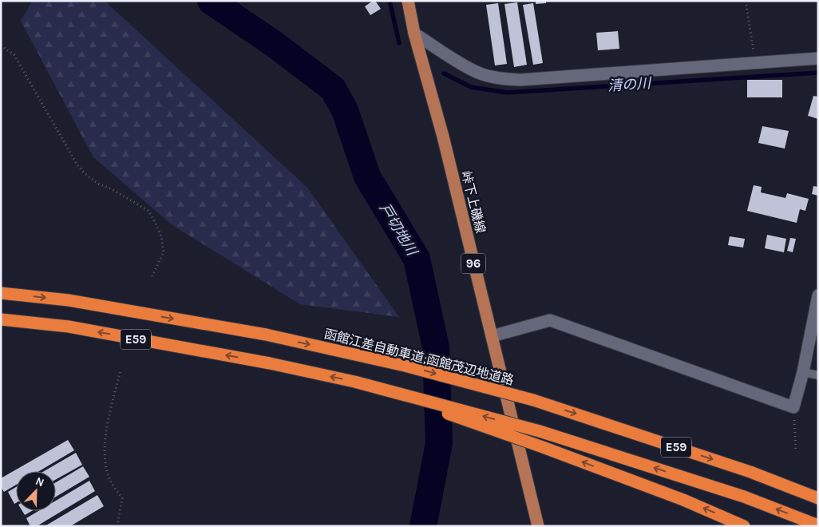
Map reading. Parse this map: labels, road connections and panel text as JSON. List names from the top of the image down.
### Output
{
  "streets": {
    "highway": ["E59", "函館江差自動車道;函館茂辺地道路"],
    "main road": ["峠下上磯線", "96"]
  },
  "water": ["清の川", "戸切地川"],
  "north": "top right"
}
